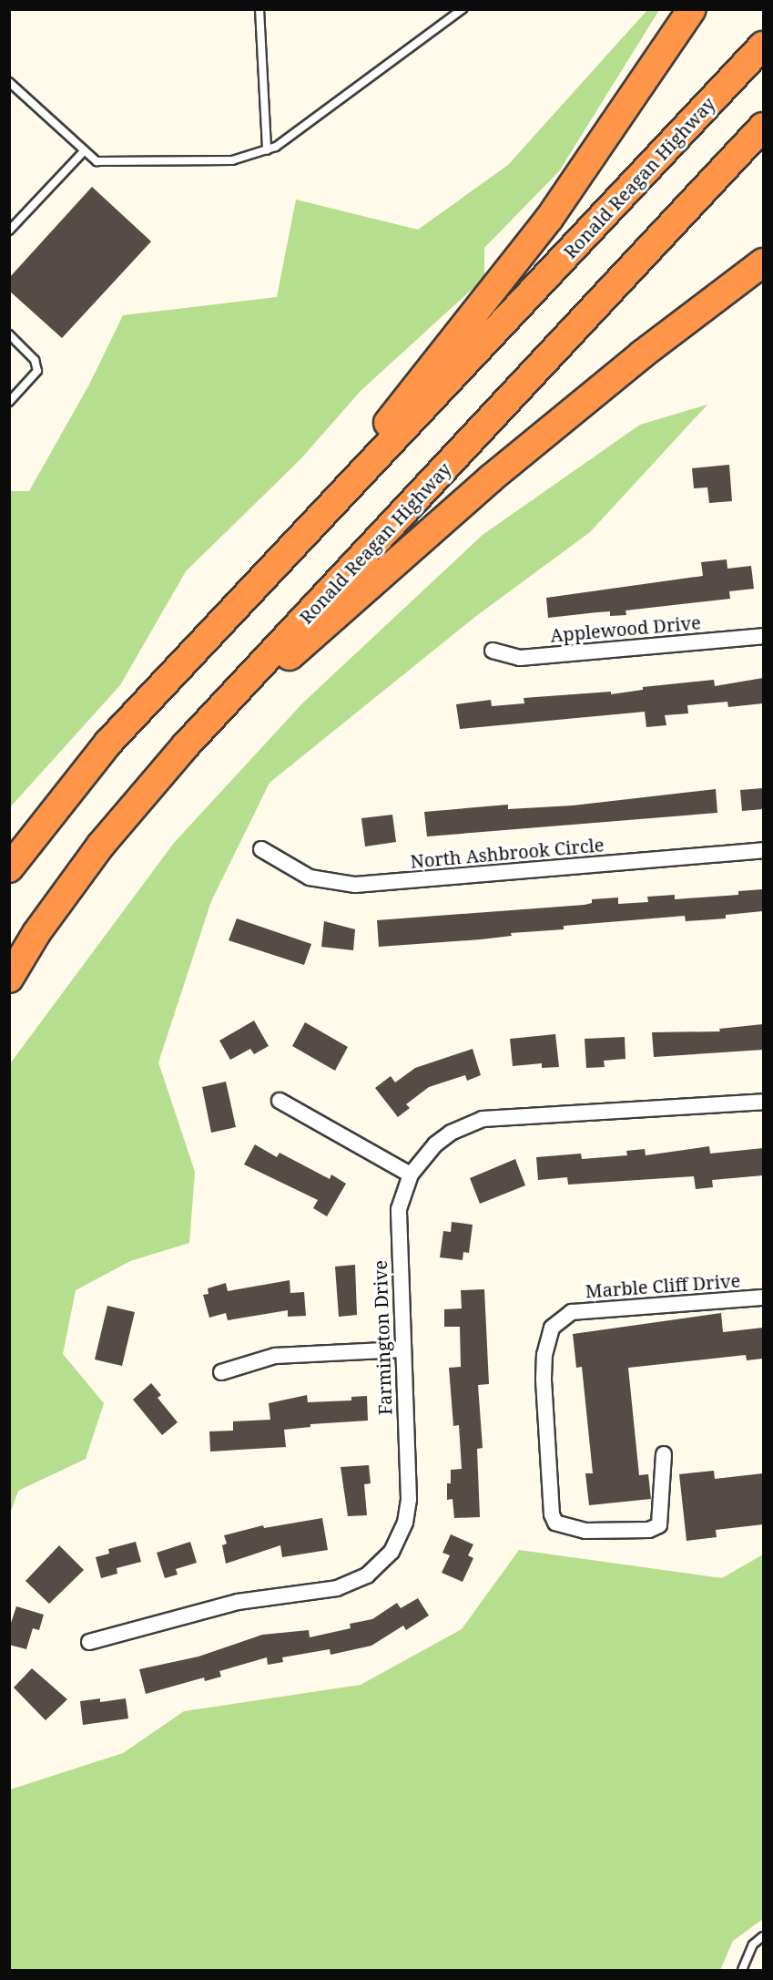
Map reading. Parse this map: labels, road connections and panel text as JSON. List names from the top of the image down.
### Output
{
  "streets": {
    "highway": ["Ronald Reagan Highway"],
    "street": [
      "Applewood Drive",
      "North Ashbrook Circle",
      "Marble Cliff Drive",
      "Farmington Drive"
    ]
  }
}
